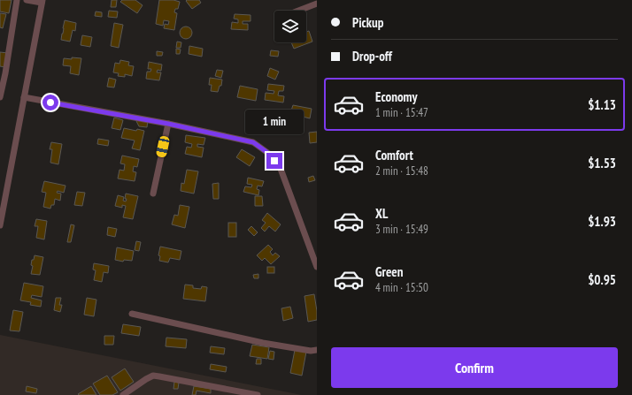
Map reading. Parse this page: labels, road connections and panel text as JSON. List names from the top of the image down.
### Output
{
  "page": {
    "banner": ["Pickup", "Drop-off"],
    "list": [
      {
        "name": "Economy",
        "note": "1 min · 15:47",
        "value": "$1.13"
      },
      {
        "name": "Comfort",
        "note": "2 min · 15:48",
        "value": "$1.53"
      },
      {
        "name": "XL",
        "note": "3 min · 15:49",
        "value": "$1.93"
      },
      {
        "name": "Green",
        "note": "4 min · 15:50",
        "value": "$0.95"
      }
    ],
    "bubble": "1 min",
    "buttons": "Confirm"
  }
}
